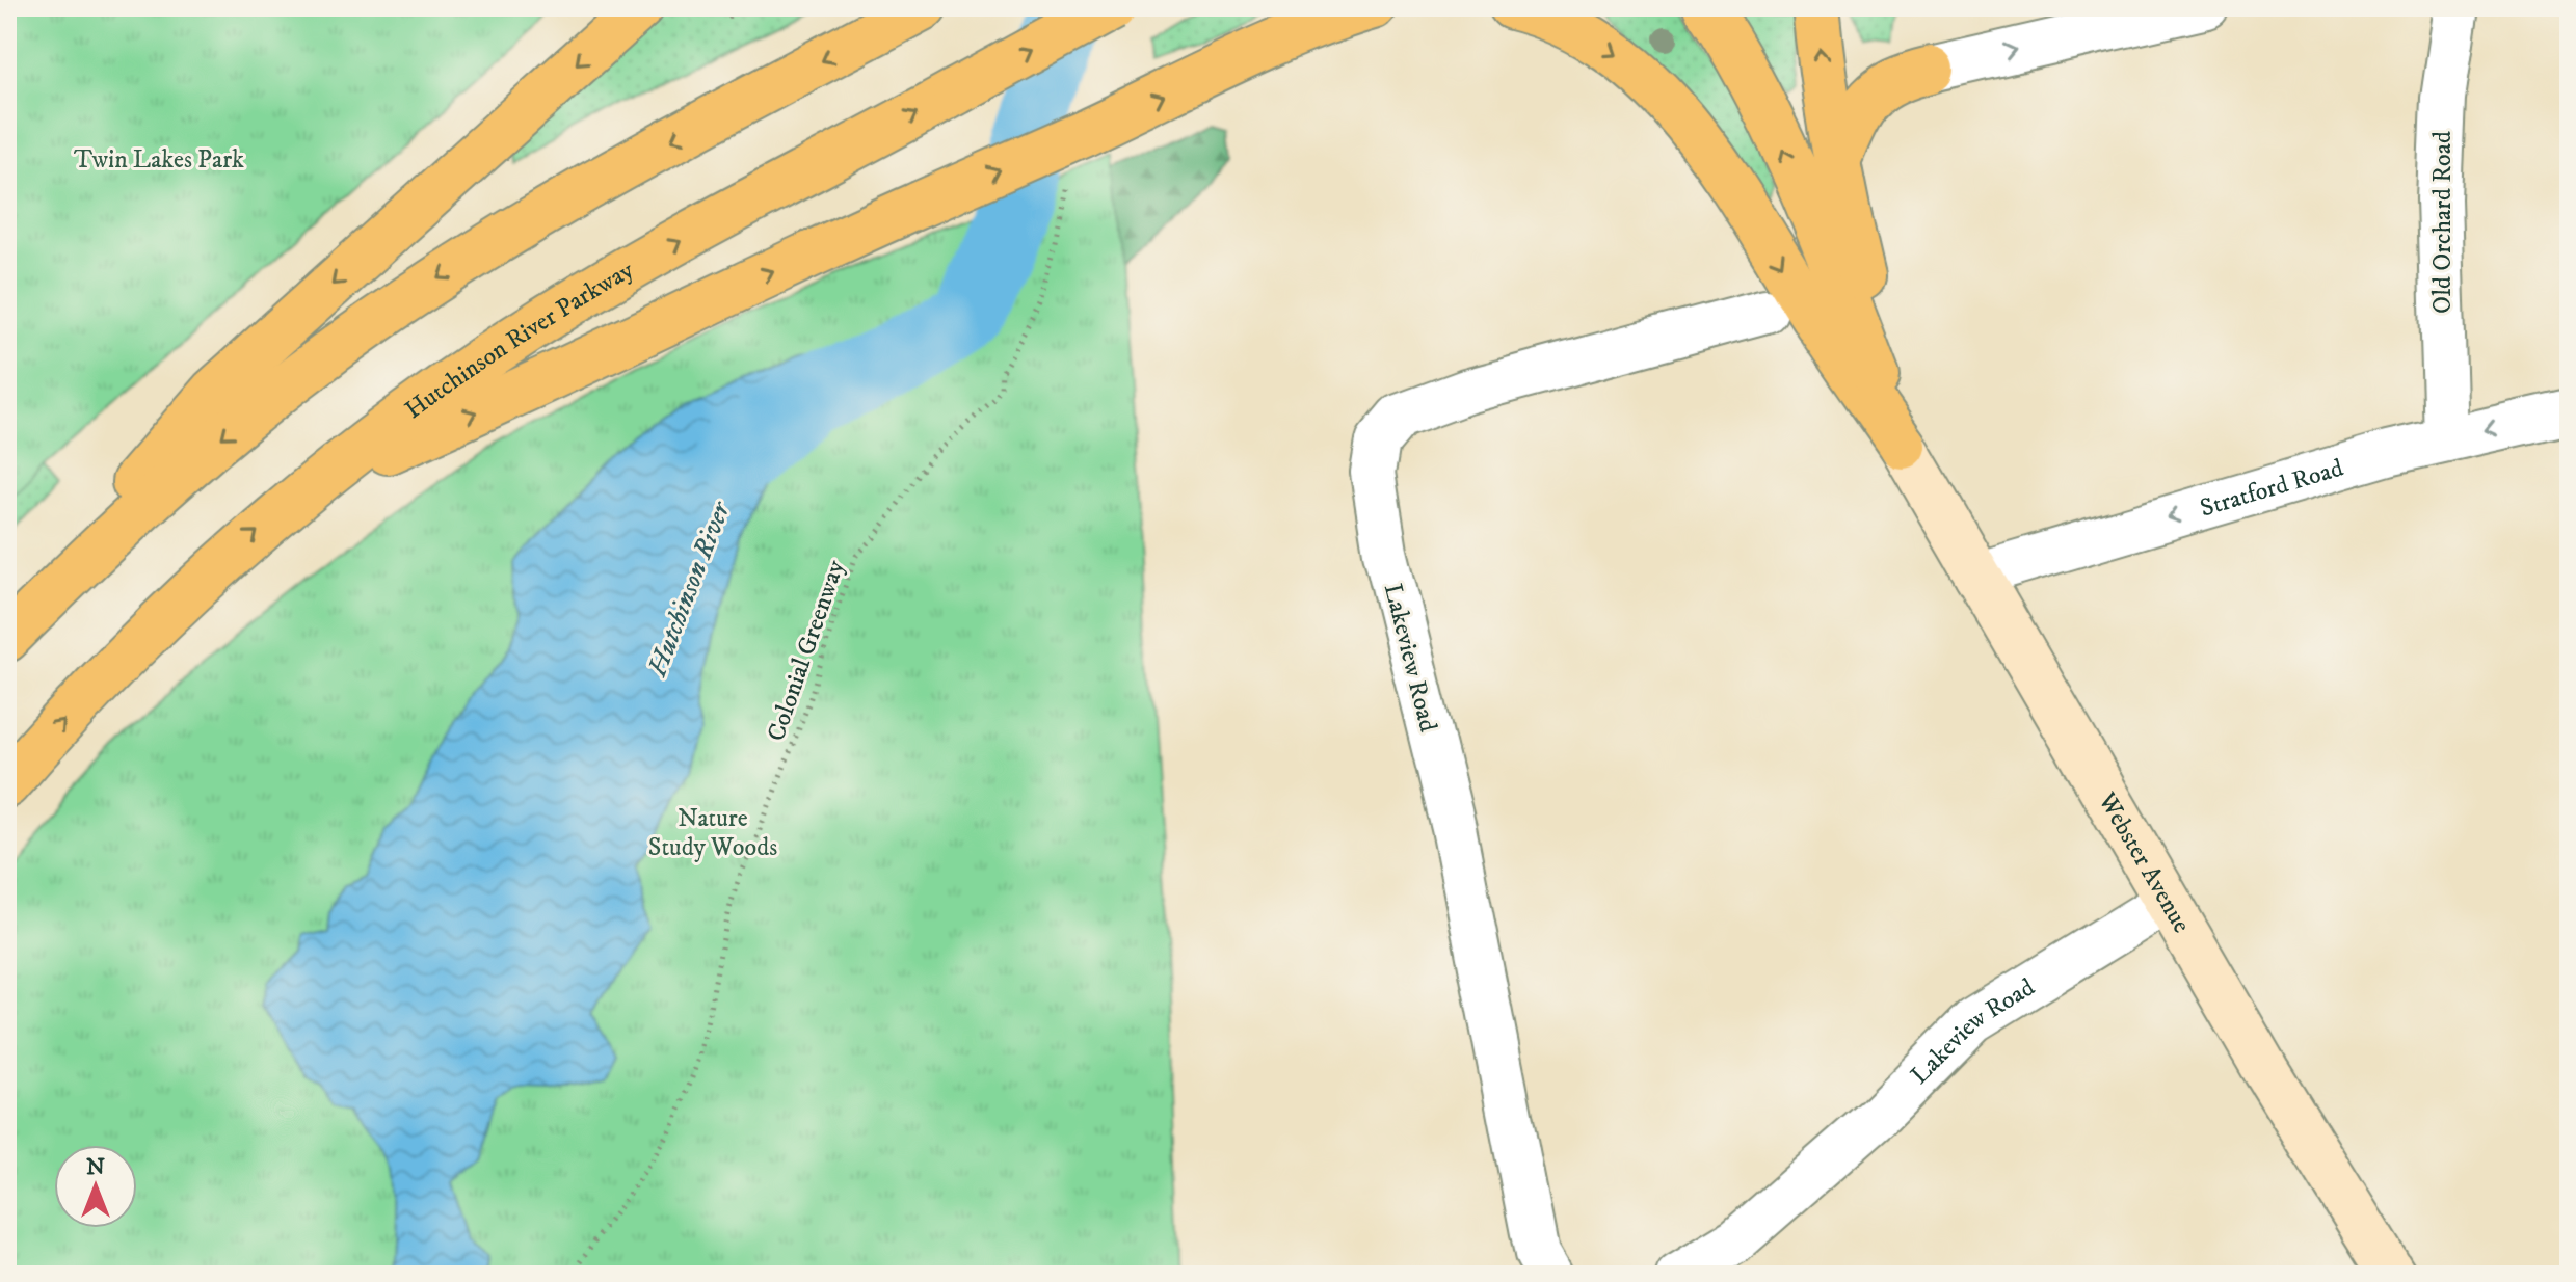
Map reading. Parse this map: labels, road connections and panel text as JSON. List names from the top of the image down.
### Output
{
  "streets": {
    "highway": ["Hutchinson River Parkway"],
    "street": [
      "Old Orchard Road",
      "Stratford Road",
      "Lakeview Road",
      "Webster Avenue"
    ],
    "path": ["Colonial Greenway"]
  },
  "crossings": [
    ["Old Orchard Road", "Stratford Road"],
    ["Stratford Road", "Webster Avenue"],
    ["Lakeview Road", "Webster Avenue"]
  ],
  "one_way": ["Stratford Road"],
  "water": ["Hutchinson River"],
  "parks": ["Twin Lakes Park", "Nature Study Woods"],
  "north": "top"
}
